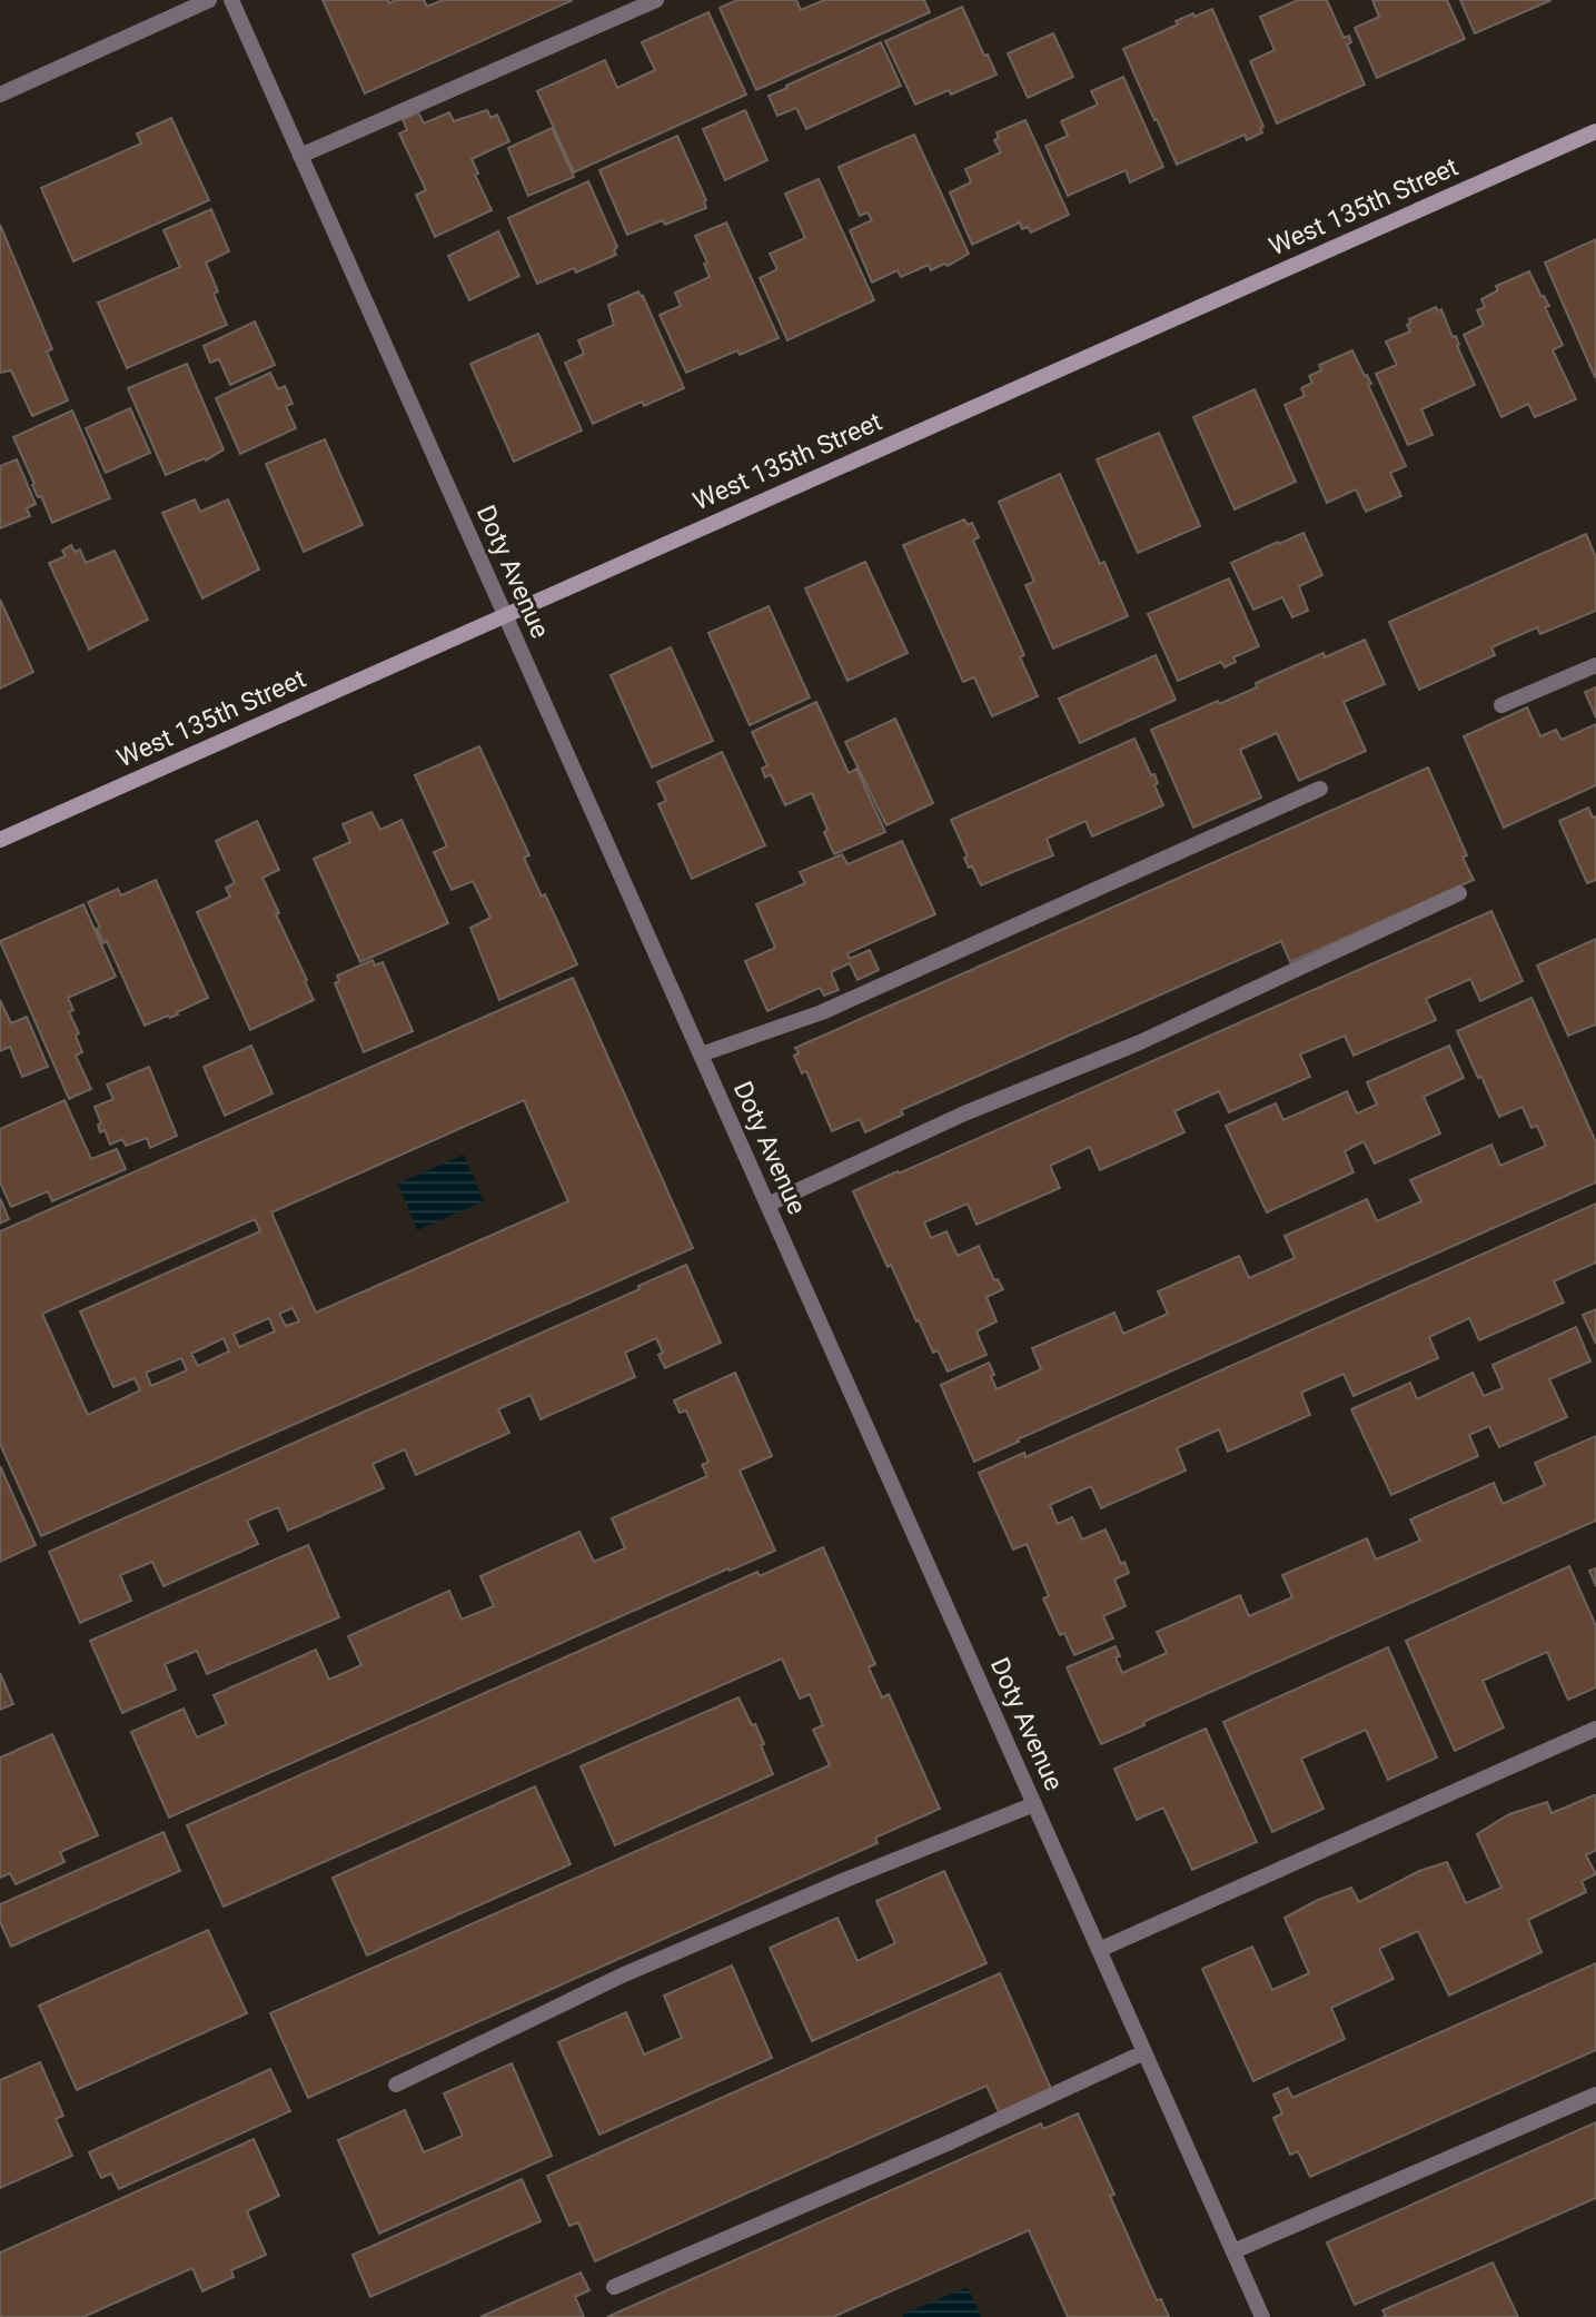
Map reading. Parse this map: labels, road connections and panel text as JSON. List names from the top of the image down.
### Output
{
  "streets": {
    "street": ["West 135th Street", "Doty Avenue"]
  },
  "crossings": [
    ["West 135th Street", "Doty Avenue"]
  ]
}
